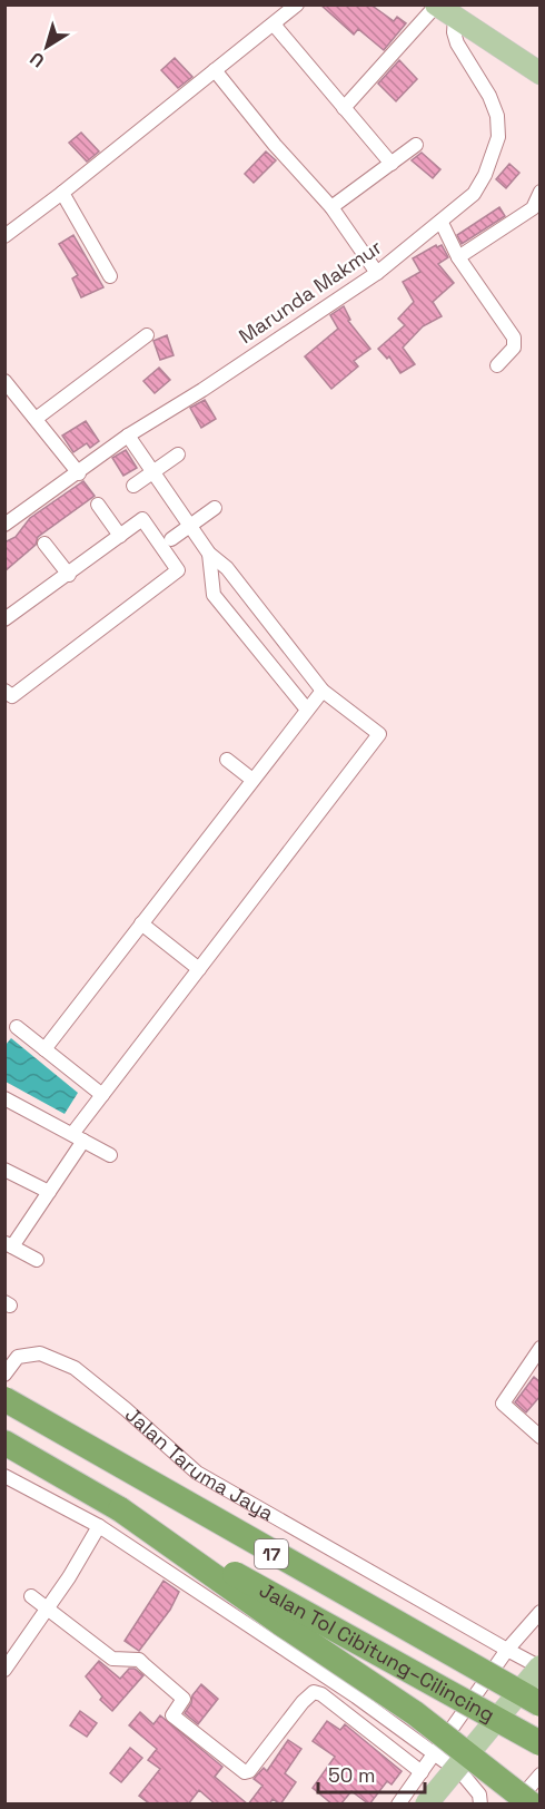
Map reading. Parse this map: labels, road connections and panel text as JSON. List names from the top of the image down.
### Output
{
  "streets": {
    "highway": ["17", "Jalan Tol Cibitung–Cilincing"],
    "main road": ["Jalan Taruma Jaya"],
    "street": ["Marunda Makmur"]
  },
  "scale_bar": "50 m",
  "north": "bottom left"
}
